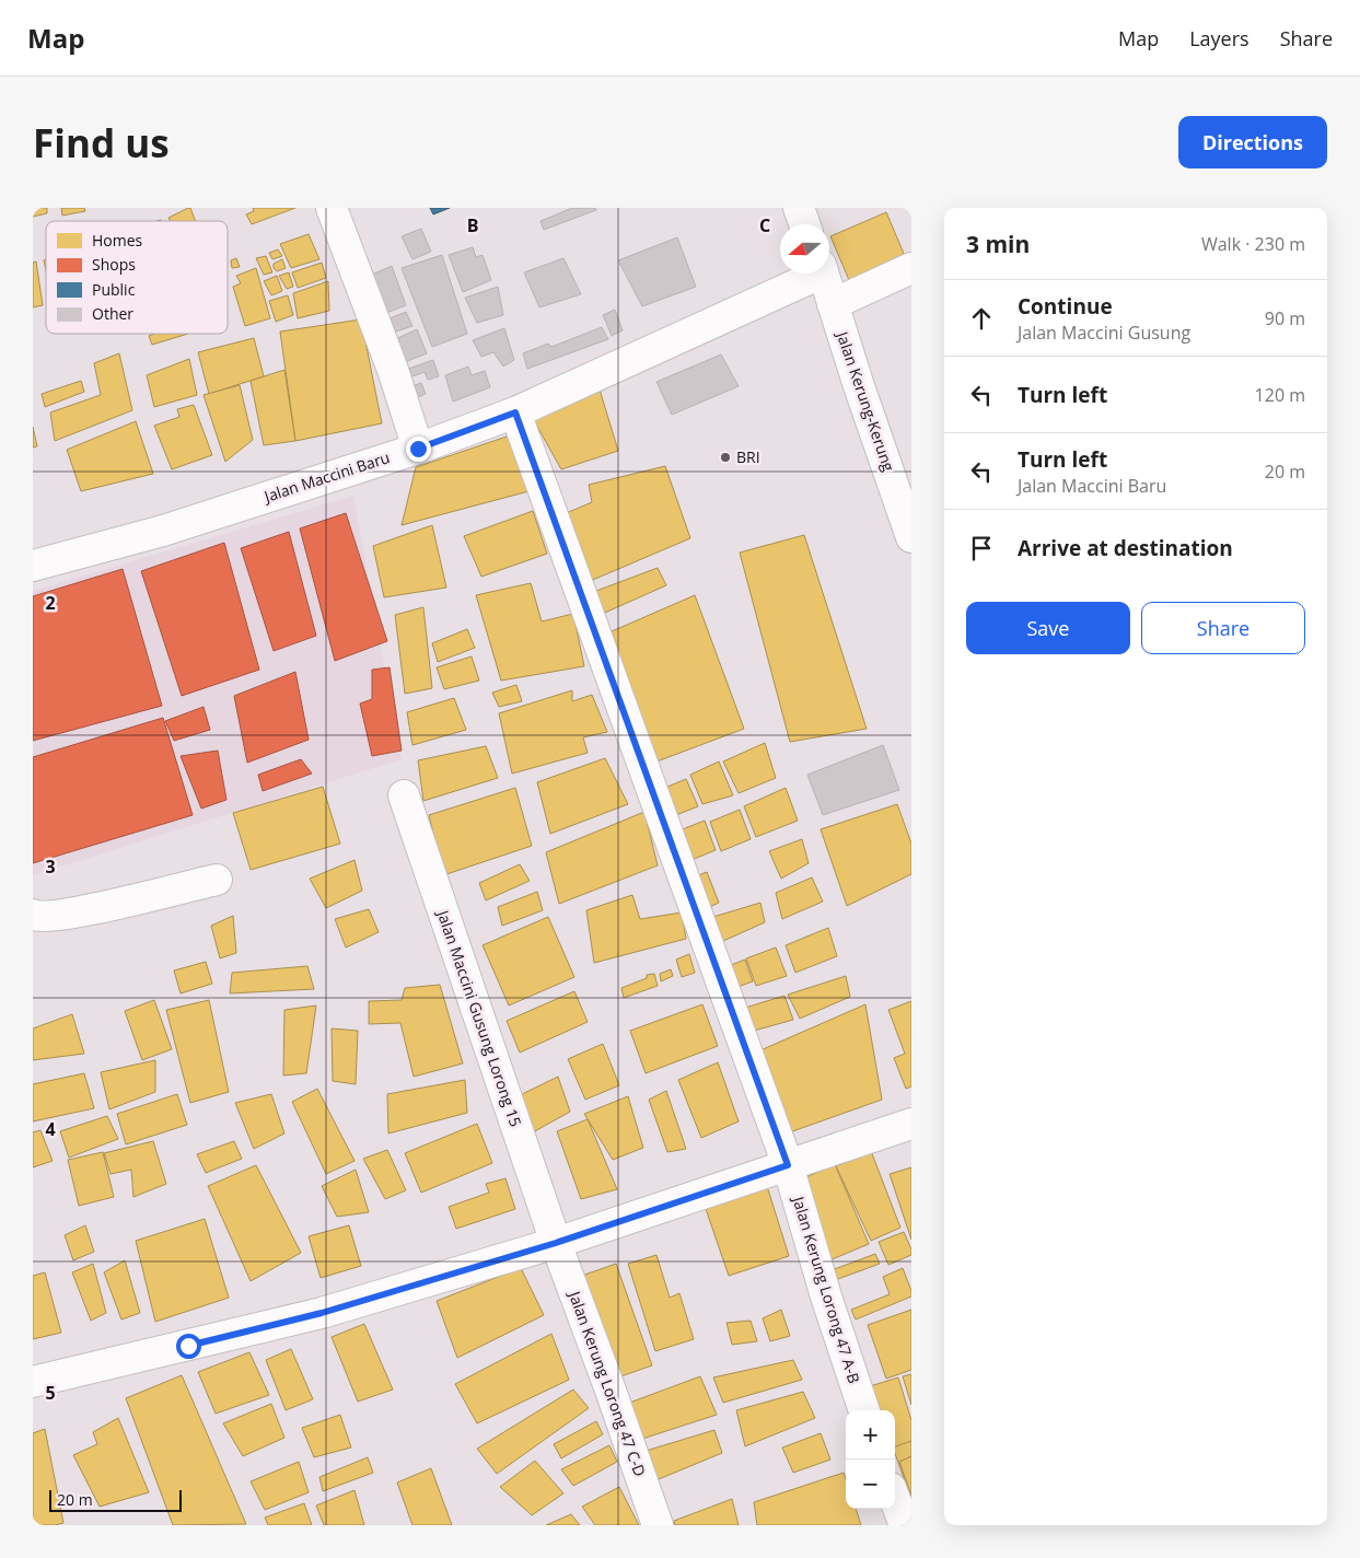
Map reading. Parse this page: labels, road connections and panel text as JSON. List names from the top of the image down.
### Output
{
  "streets": {
    "street": [
      "Jalan Kerung-Kerung",
      "Jalan Maccini Baru",
      "Jalan Maccini Gusung Lorong 15",
      "Jalan Kerung Lorong 47 A-B",
      "Jalan Kerung Lorong 47 C-D"
    ]
  },
  "crossings": [
    ["Jalan Maccini Baru", "Jalan Kerung Lorong 47 A-B"],
    ["Jalan Maccini Gusung Lorong 15", "Jalan Kerung Lorong 47 C-D"]
  ],
  "places": ["BRI"],
  "legend": [
    "Homes",
    "Shops",
    "Public",
    "Other"
  ],
  "scale_bar": "20 m",
  "north": "left",
  "page": {
    "header": "Map",
    "nav": ["Map", "Layers", "Share"],
    "buttons": [
      "Directions",
      ["Save", "Share"]
    ],
    "title": "Find us",
    "heading": ["3 min", "Walk · 230 m"],
    "list": [
      ["Continue", "Jalan Maccini Gusung", "90 m"],
      ["Turn left", "120 m"],
      ["Turn left", "Jalan Maccini Baru", "20 m"],
      "Arrive at destination"
    ],
    "map_buttons": ["+", "−"],
    "scale": "20 m"
  },
  "grid": {
    "columns": ["B", "C"],
    "rows": [
      "2",
      "3",
      "4",
      "5"
    ]
  }
}
